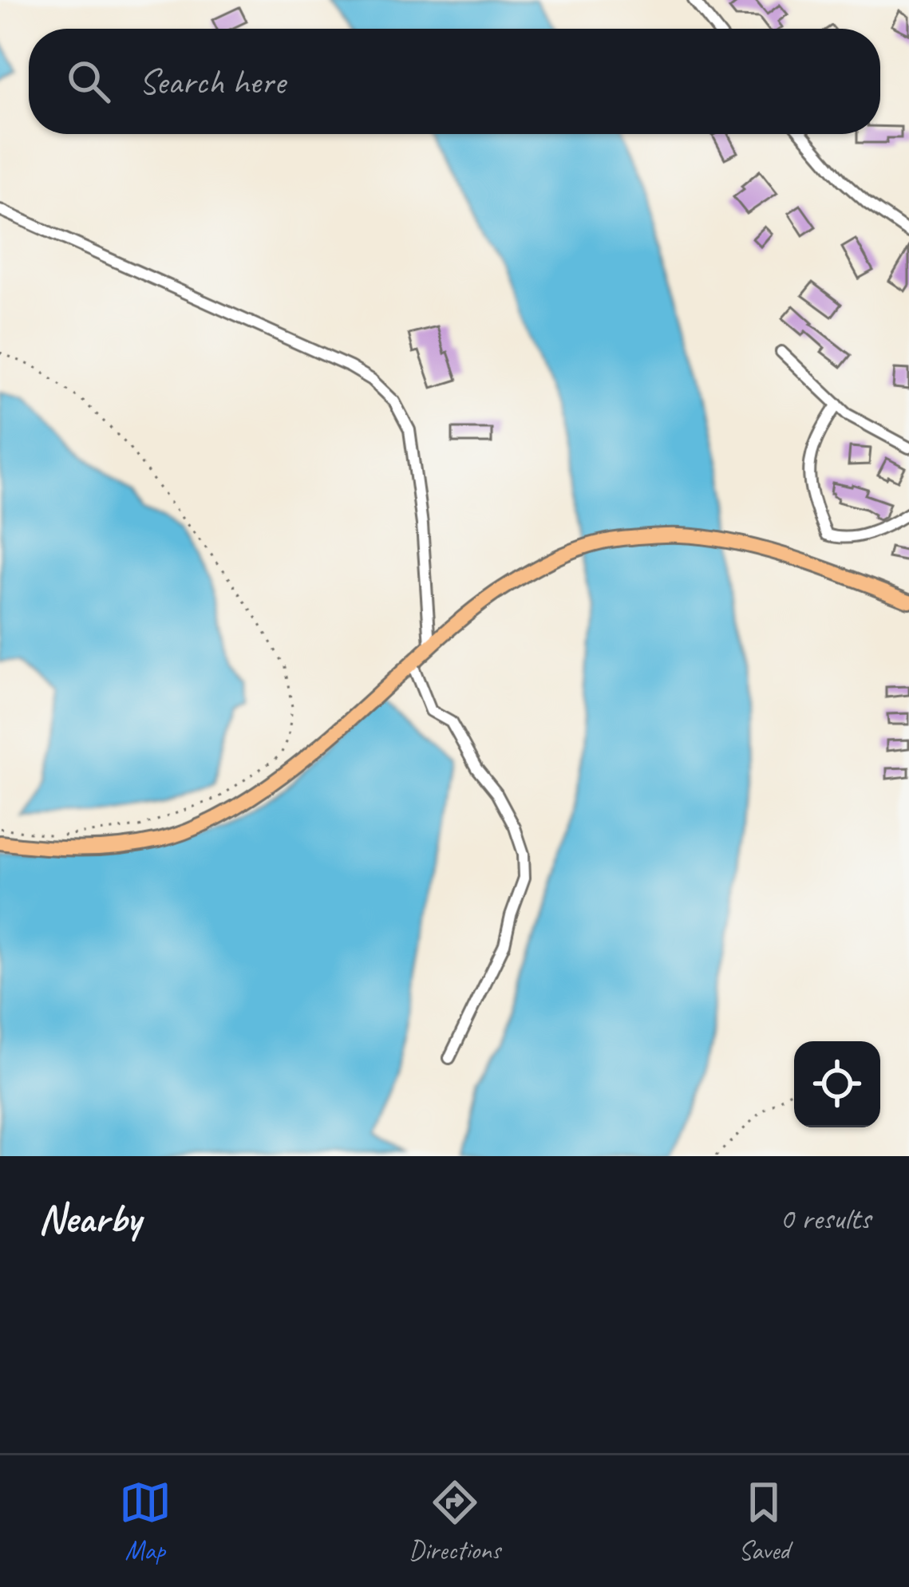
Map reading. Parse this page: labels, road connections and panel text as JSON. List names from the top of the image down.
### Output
{
  "page": {
    "search": "Search here",
    "heading": ["Nearby", "0 results"],
    "nav": ["Map", "Directions", "Saved"]
  }
}
